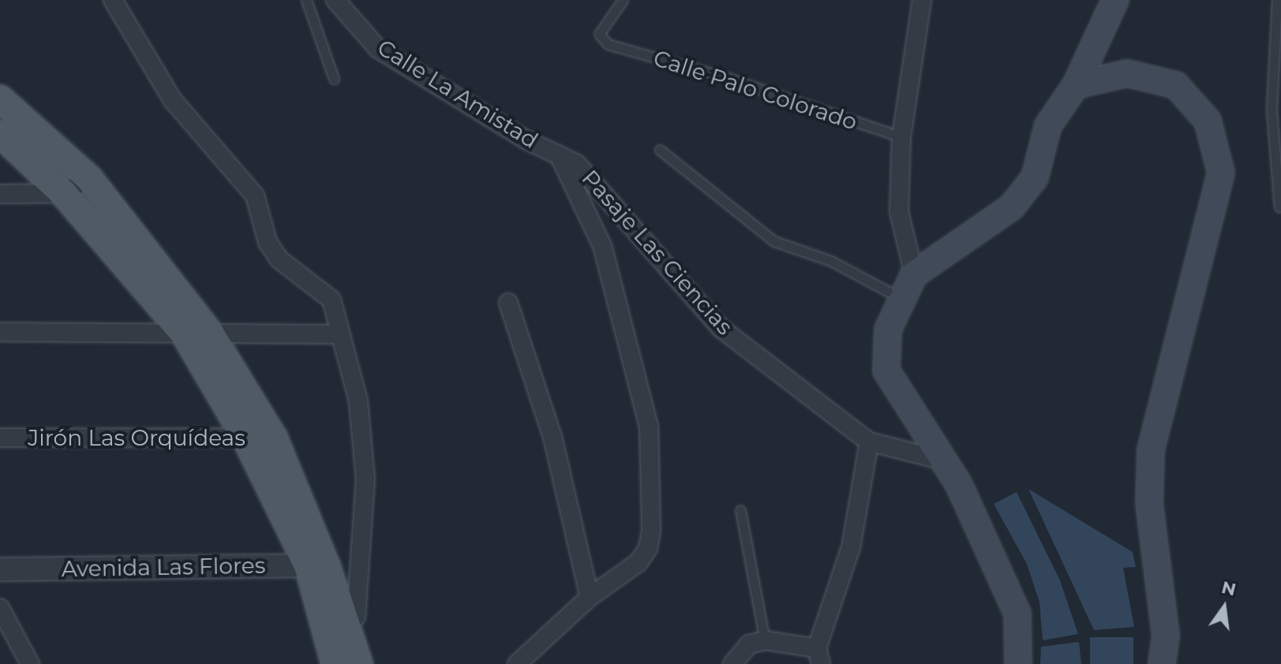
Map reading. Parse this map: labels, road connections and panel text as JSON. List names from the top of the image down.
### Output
{
  "streets": {
    "street": [
      "Calle La Amistad",
      "Pasaje Las Ciencias",
      "Jirón Las Orquídeas",
      "Avenida Las Flores"
    ],
    "lane": ["Calle Palo Colorado"]
  },
  "crossings": [
    ["Calle La Amistad", "Pasaje Las Ciencias"]
  ],
  "north": "top"
}
